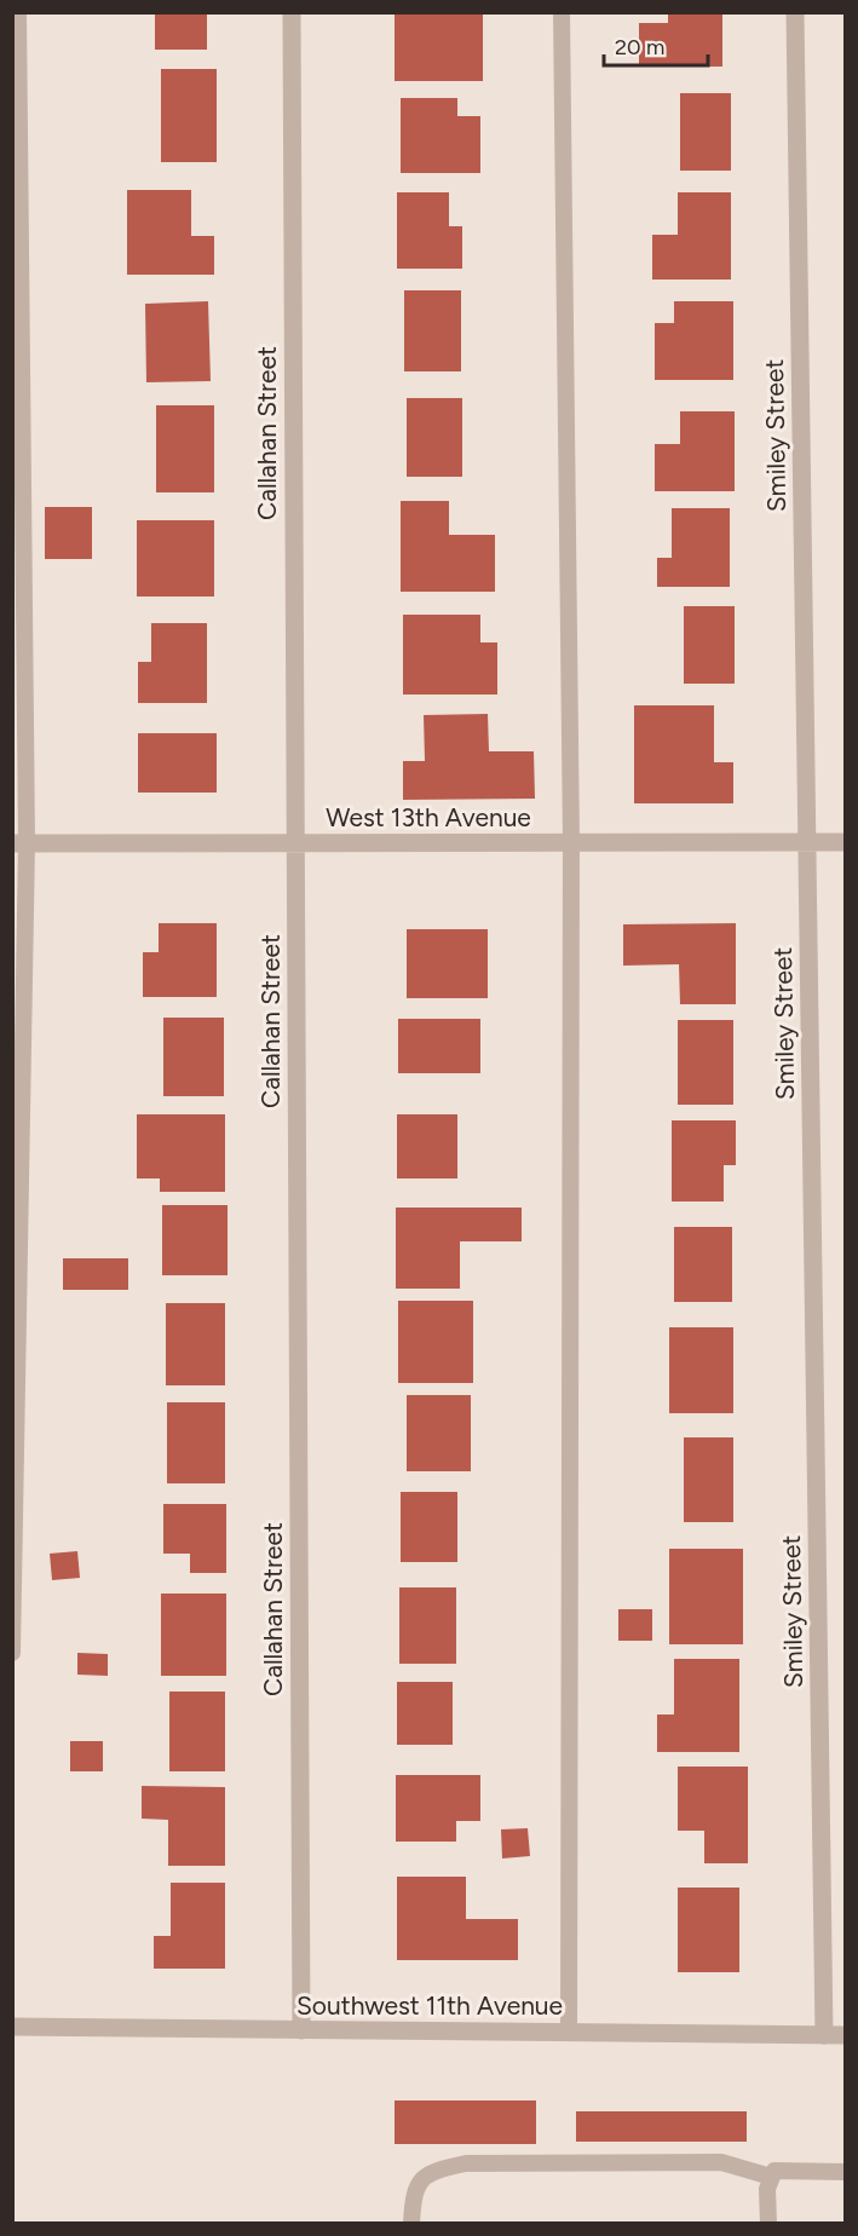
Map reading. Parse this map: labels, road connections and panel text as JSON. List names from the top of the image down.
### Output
{
  "streets": {
    "street": [
      "Callahan Street",
      "Smiley Street",
      "West 13th Avenue",
      "Southwest 11th Avenue"
    ]
  },
  "crossings": [
    ["Callahan Street", "West 13th Avenue"],
    ["Callahan Street", "Southwest 11th Avenue"],
    ["Smiley Street", "West 13th Avenue"],
    ["Smiley Street", "Southwest 11th Avenue"]
  ],
  "scale_bar": "20 m"
}
